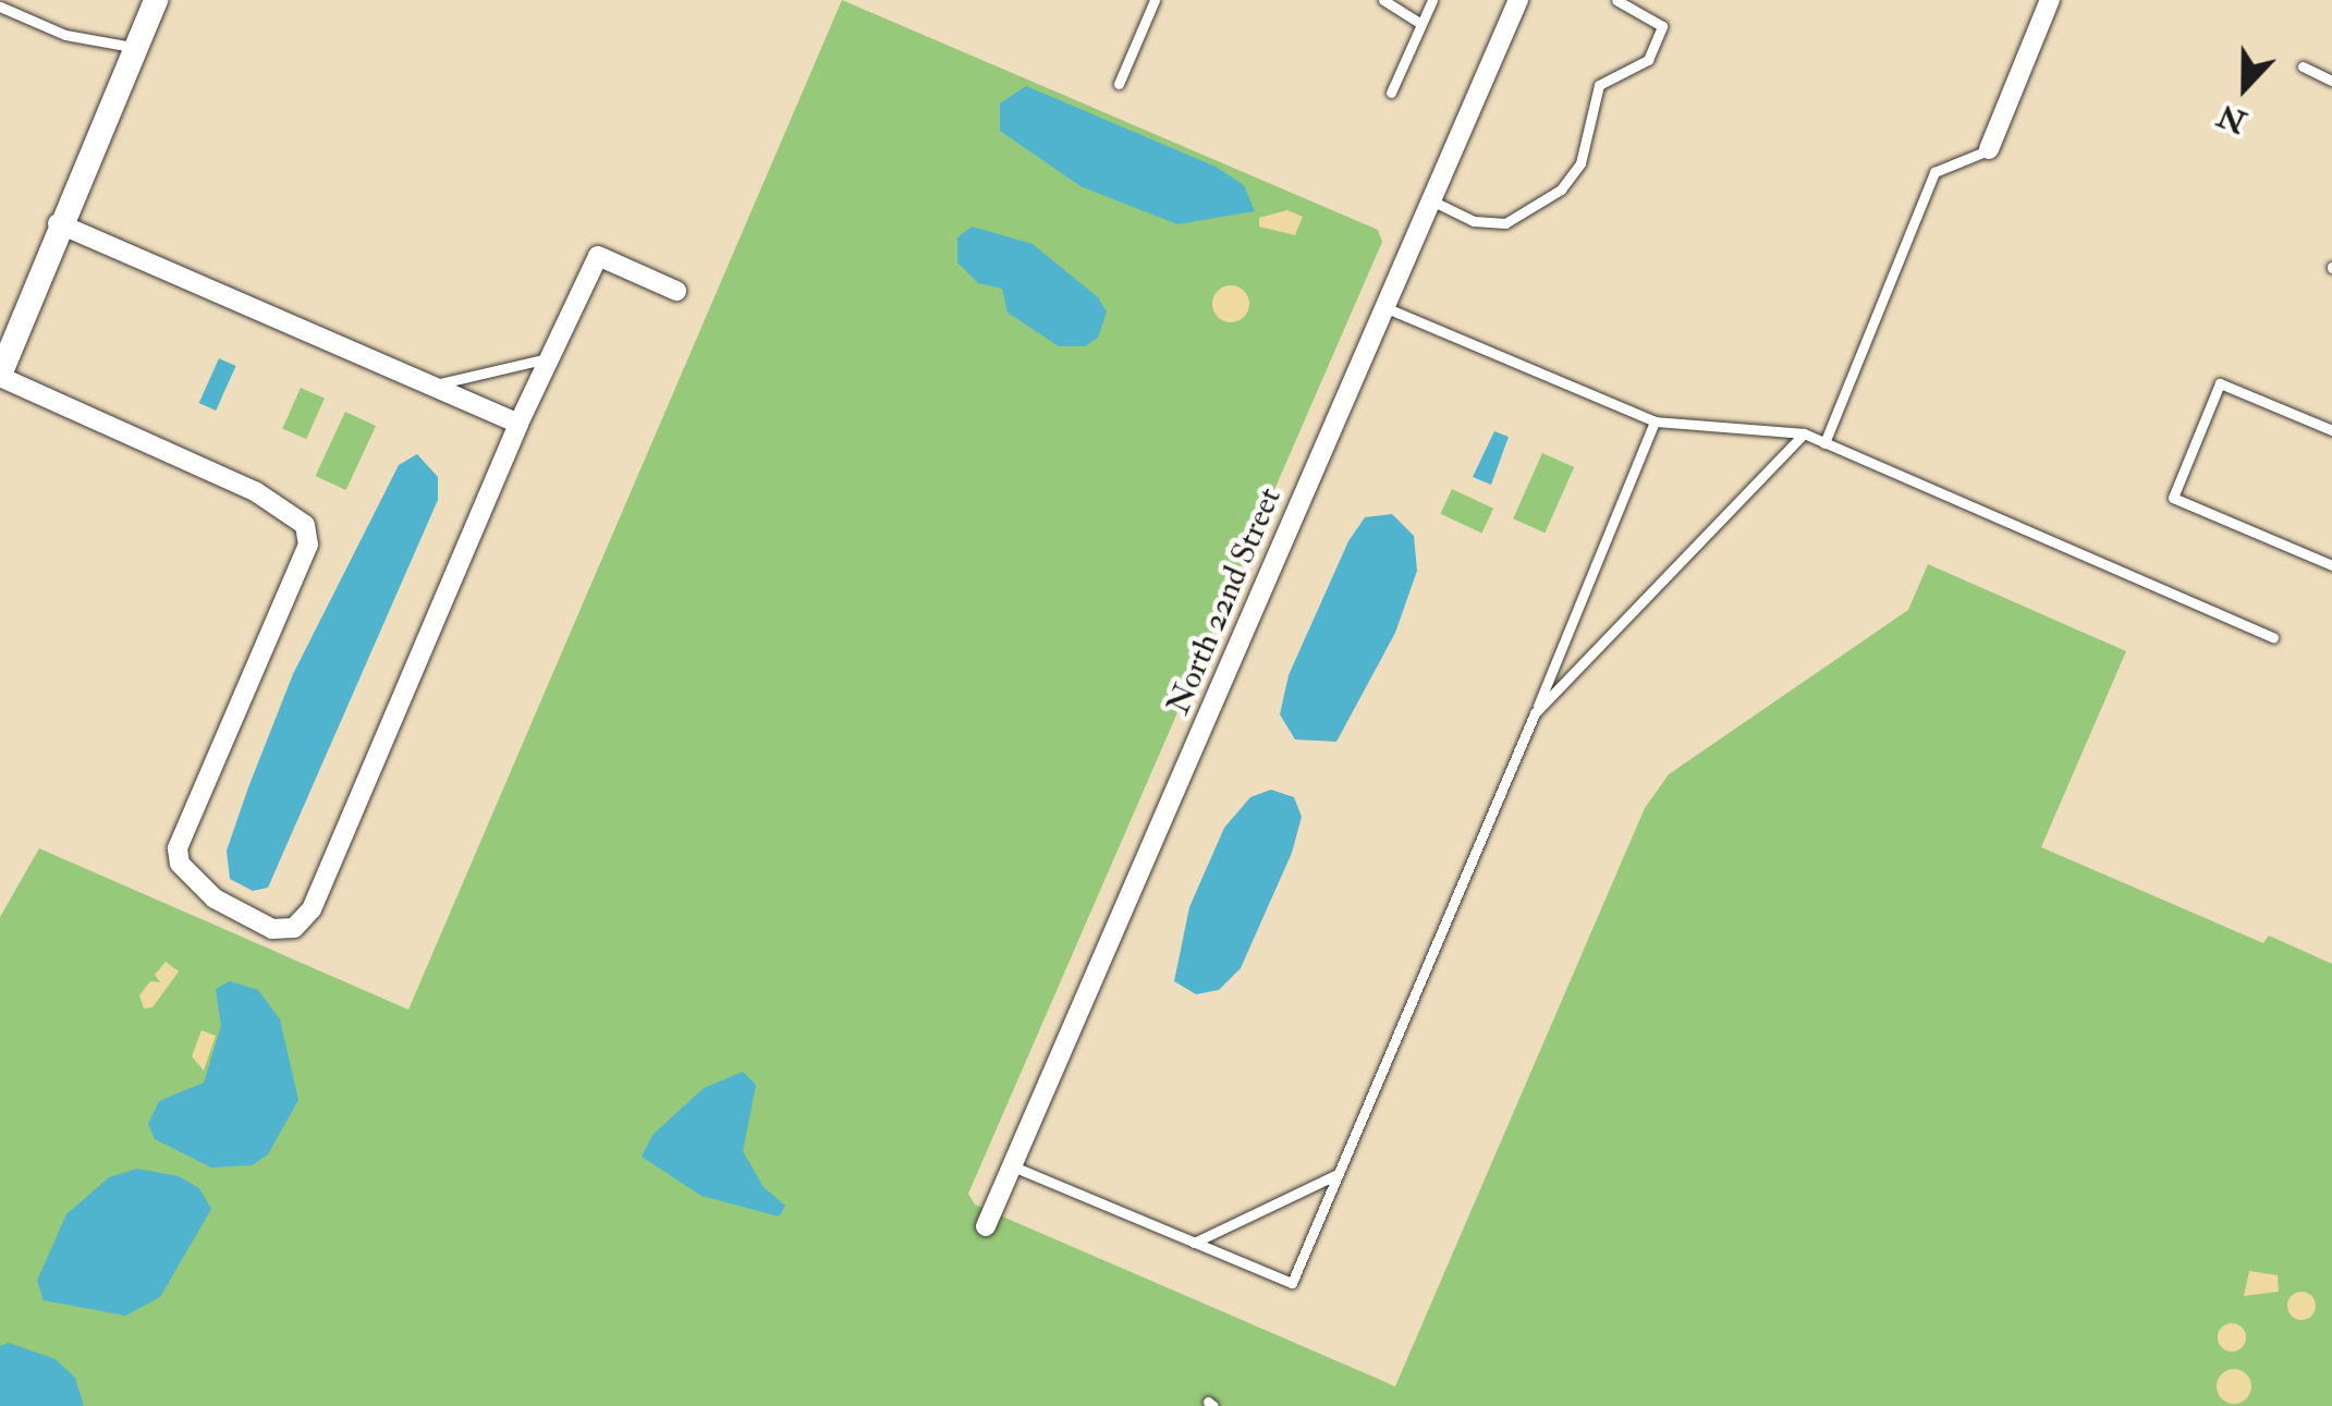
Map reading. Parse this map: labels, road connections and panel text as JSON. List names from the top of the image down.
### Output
{
  "streets": {
    "street": ["North 22nd Street"]
  },
  "north": "bottom"
}
